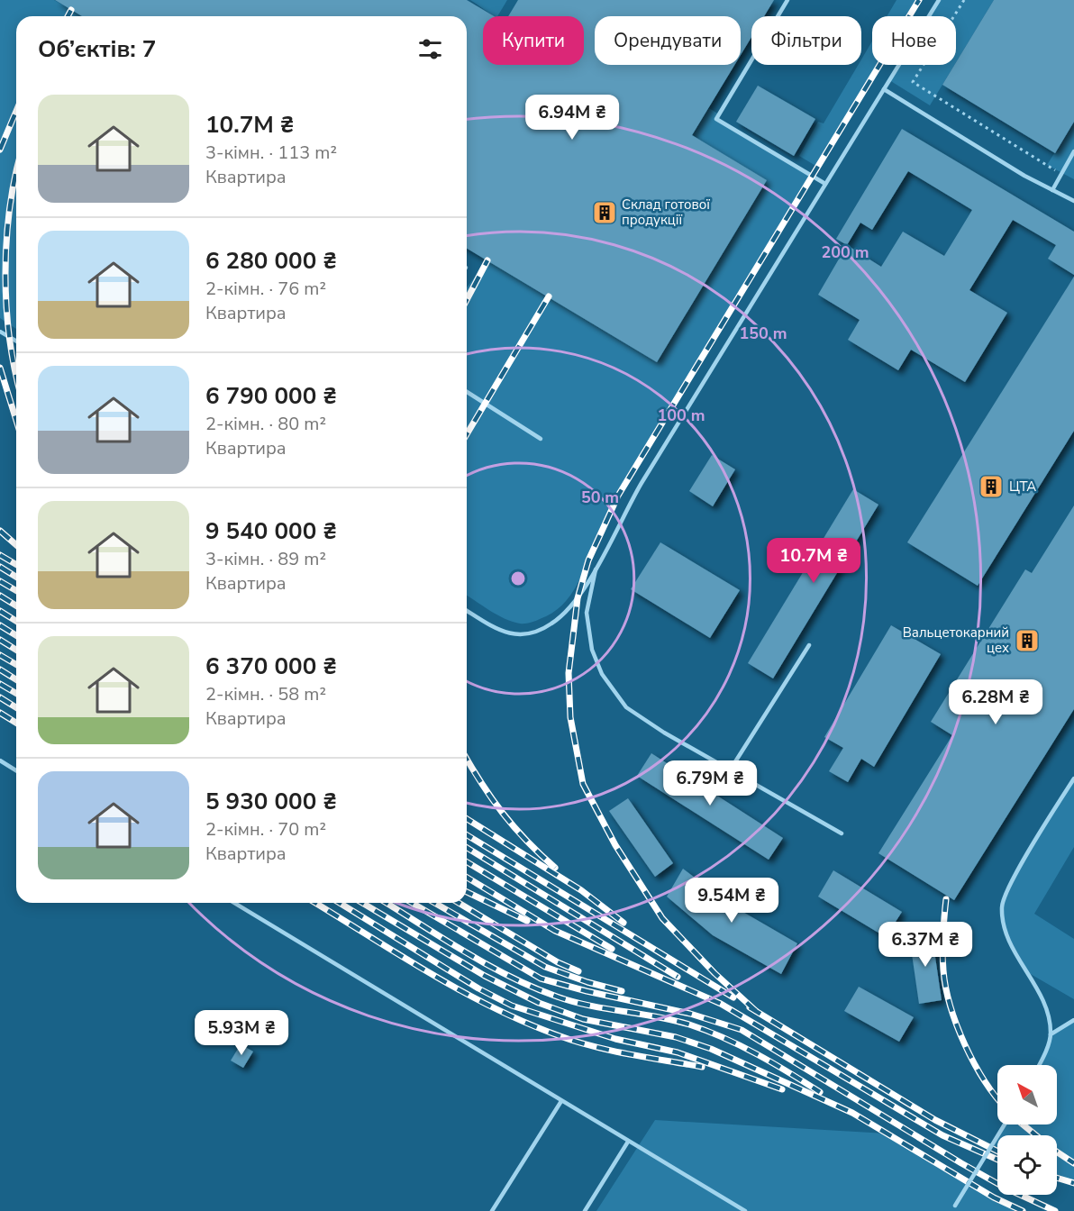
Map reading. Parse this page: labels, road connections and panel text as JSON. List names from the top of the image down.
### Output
{
  "places": {
    "building": ["Склад готової продукції", "ЦТА", "Вальцетокарний цех"]
  },
  "north": "top left",
  "page": {
    "chip": [
      "Купити",
      "Орендувати",
      "Фільтри",
      "Нове"
    ],
    "heading": "Об’єктів: 7",
    "list": [
      {
        "name": "10.7M ₴",
        "note": "3-кімн. · 113 m² · Квартира"
      },
      {
        "name": "6 280 000 ₴",
        "note": "2-кімн. · 76 m² · Квартира"
      },
      {
        "name": "6 790 000 ₴",
        "note": "2-кімн. · 80 m² · Квартира"
      },
      {
        "name": "9 540 000 ₴",
        "note": "3-кімн. · 89 m² · Квартира"
      },
      {
        "name": "6 370 000 ₴",
        "note": "2-кімн. · 58 m² · Квартира"
      },
      {
        "name": "5 930 000 ₴",
        "note": "2-кімн. · 70 m² · Квартира"
      }
    ],
    "price": [
      "6.94M ₴",
      "10.7M ₴",
      "6.28M ₴",
      "6.79M ₴",
      "9.54M ₴",
      "6.37M ₴",
      "5.93M ₴"
    ]
  },
  "rings": [
    "200 m",
    "150 m",
    "100 m",
    "50 m"
  ]
}
